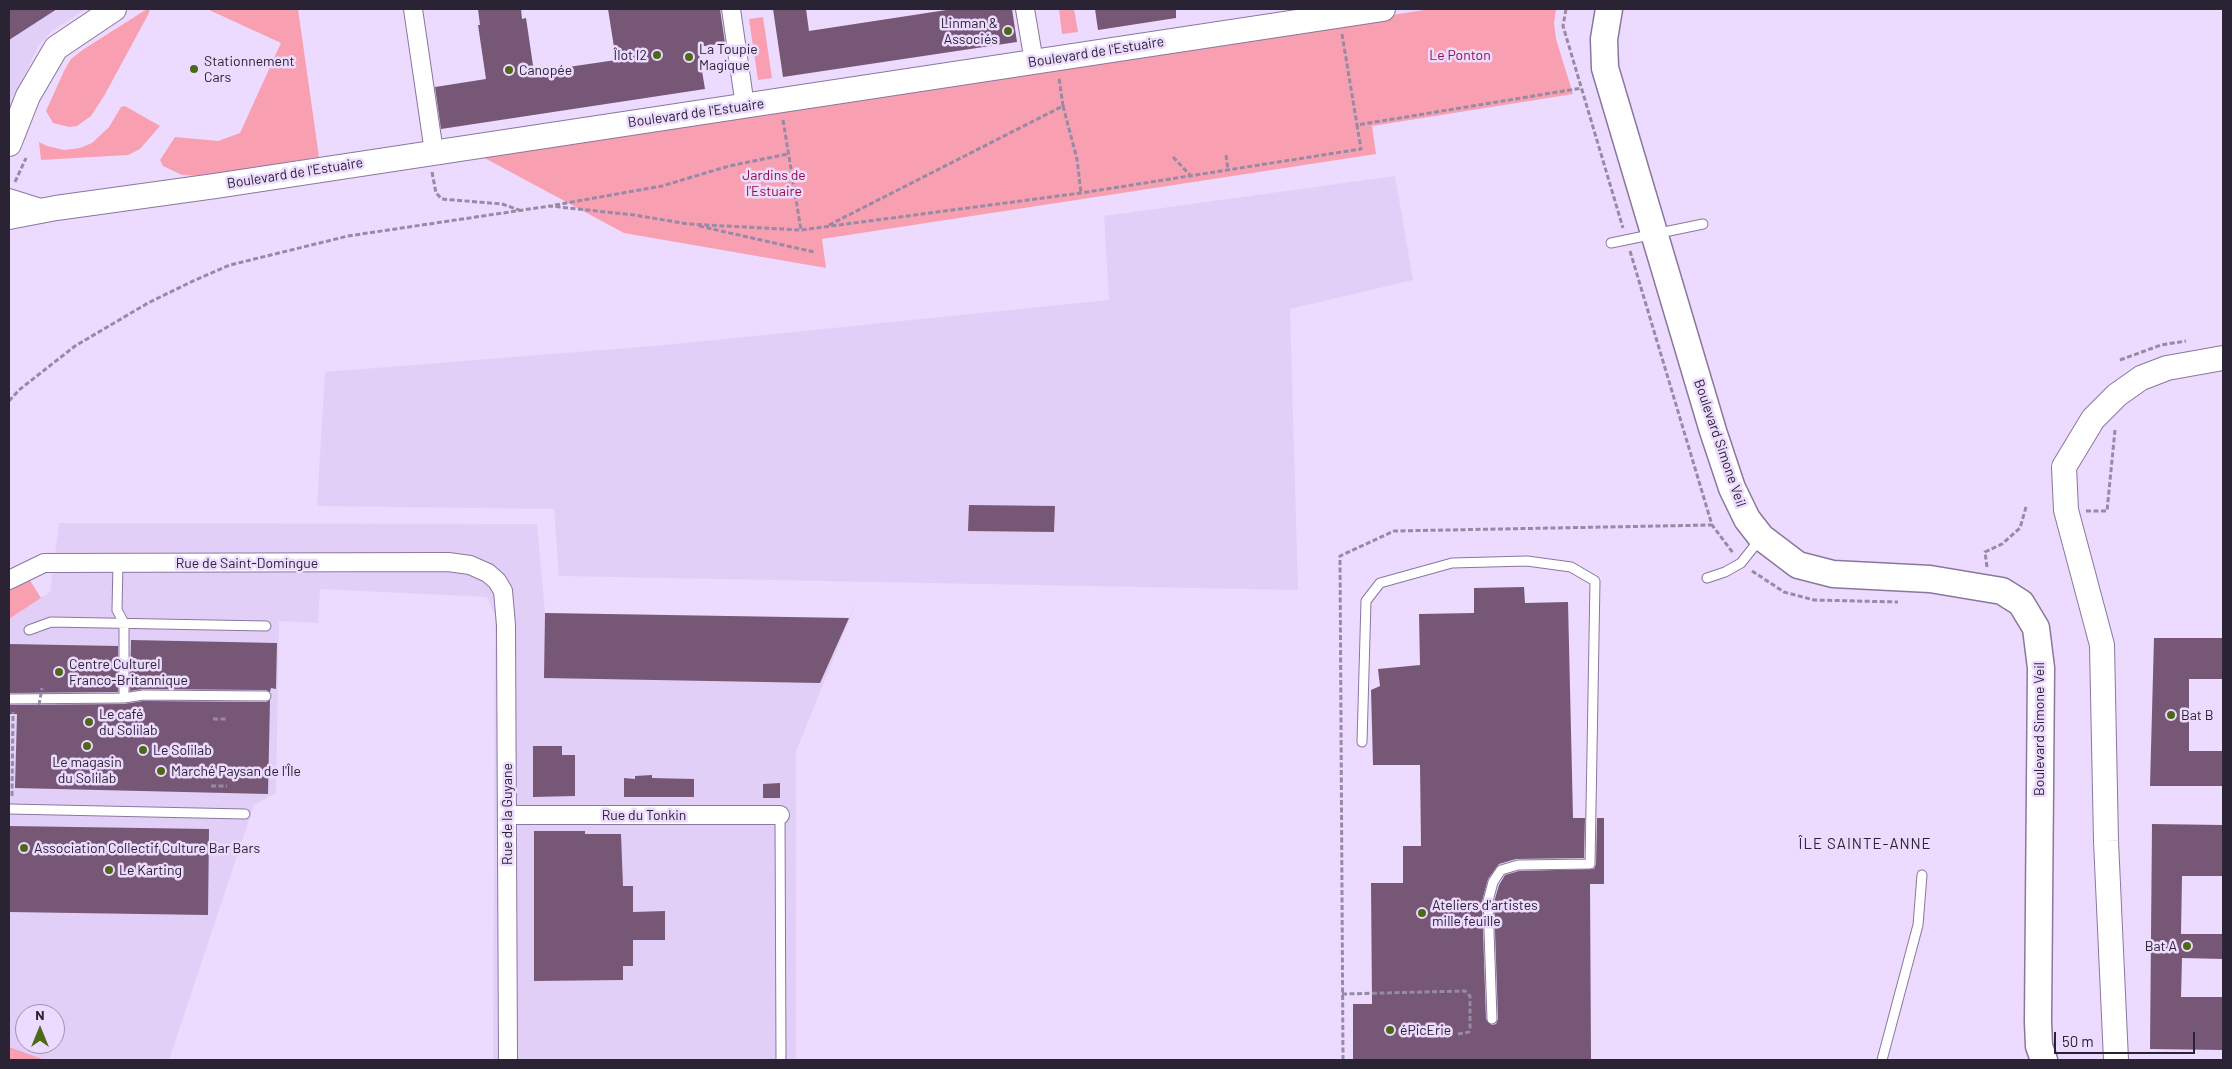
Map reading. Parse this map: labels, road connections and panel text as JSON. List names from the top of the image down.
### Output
{
  "streets": {
    "main road": ["Boulevard de l'Estuaire", "Boulevard Simone Veil"],
    "street": ["Rue de Saint-Domingue", "Rue de la Guyane", "Rue du Tonkin"]
  },
  "crossings": [
    ["Rue de Saint-Domingue", "Rue de la Guyane"],
    ["Rue de la Guyane", "Rue du Tonkin"]
  ],
  "districts": ["ÎLE SAINTE-ANNE"],
  "parks": ["Le Ponton", "Jardins de l'Estuaire"],
  "places": [
    "Linman & Associés",
    "Îlot I2",
    "La Toupie Magique",
    "Stationnement Cars",
    "Canopée",
    "Centre Culturel Franco-Britannique",
    "Bat B",
    "Le café du Solilab",
    "Le magasin du Solilab",
    "Le Solilab",
    "Marché Paysan de l'Île",
    "Association Collectif Culture Bar Bars",
    "Le Karting",
    "Ateliers d'artistes mille feuille",
    "Bat A",
    "éPicErie"
  ],
  "scale_bar": "50 m",
  "north": "top"
}
